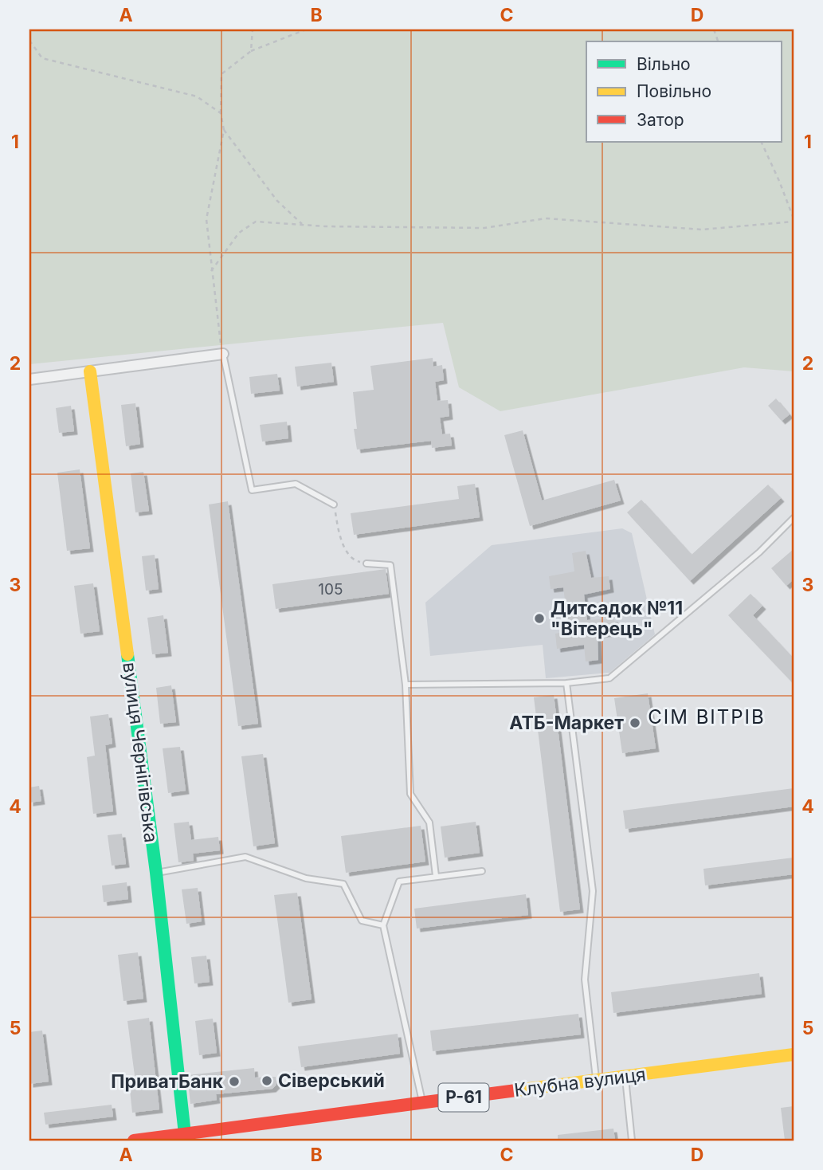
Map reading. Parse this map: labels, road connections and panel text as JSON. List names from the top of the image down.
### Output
{
  "streets": {
    "street": ["вулиця Чернігівська", "Клубна вулиця", "Р-61"]
  },
  "crossings": [
    ["вулиця Чернігівська", "Клубна вулиця"]
  ],
  "districts": ["СІМ ВІТРІВ"],
  "places": [
    "Дитсадок №11 \"Вітерець\"",
    "АТБ-Маркет",
    "Сіверський",
    "ПриватБанк"
  ],
  "house_numbers": ["105"],
  "legend": ["Вільно", "Повільно", "Затор"],
  "grid": {
    "columns": [
      "A",
      "B",
      "C",
      "D"
    ],
    "rows": [
      "1",
      "2",
      "3",
      "4",
      "5"
    ]
  }
}
